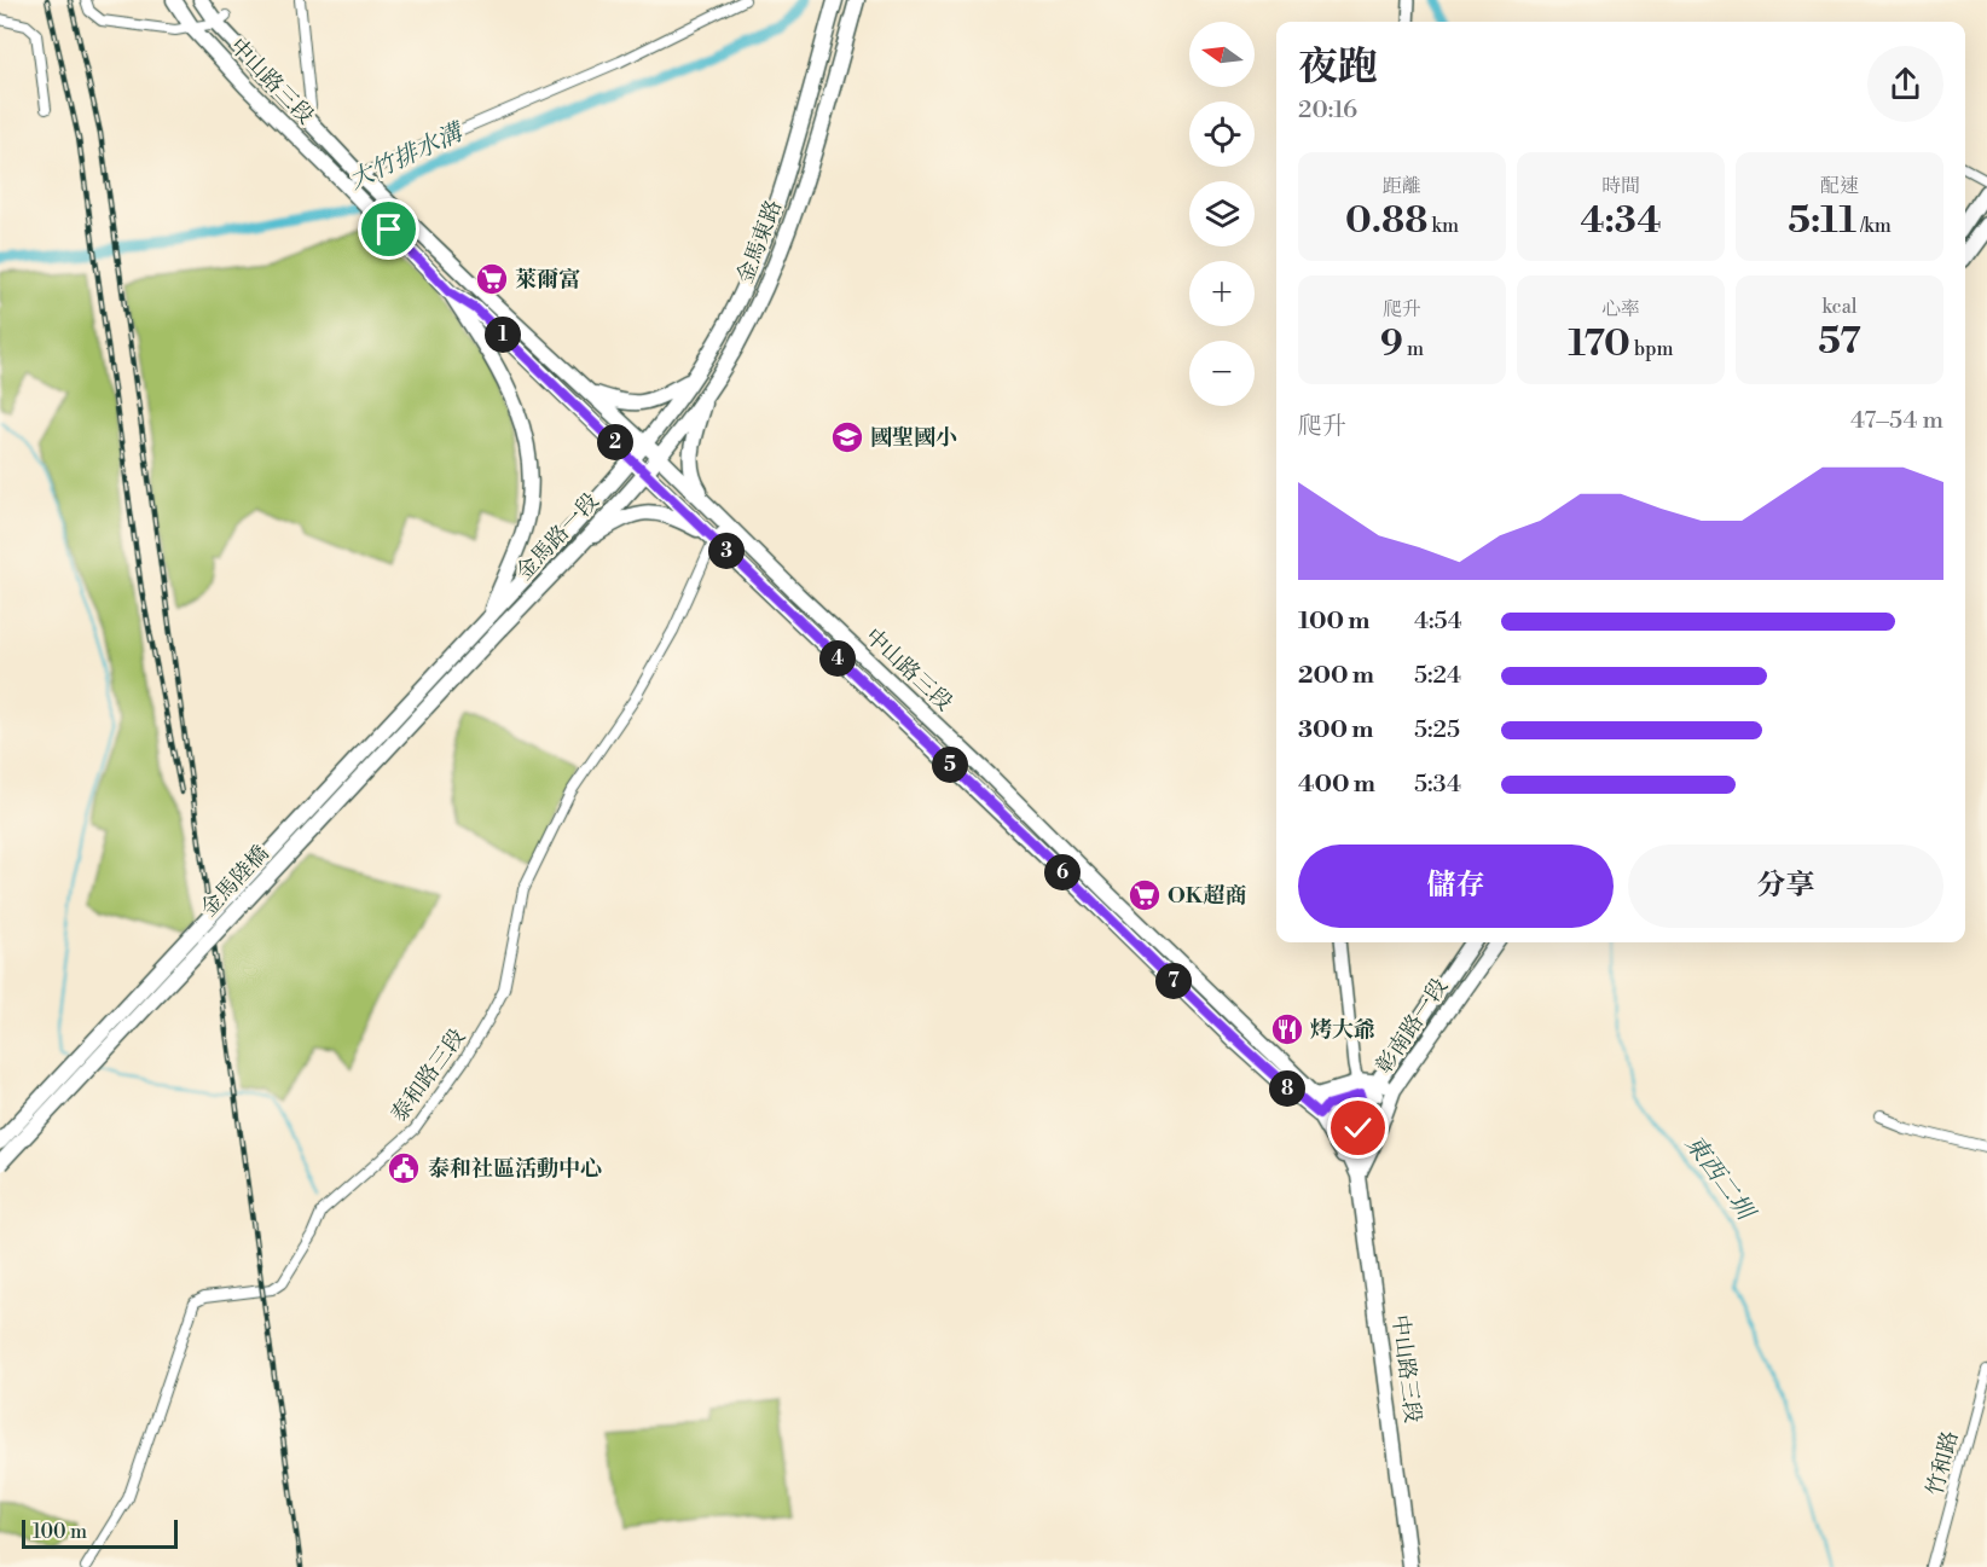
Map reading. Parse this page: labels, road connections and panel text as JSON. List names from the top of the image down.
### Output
{
  "streets": {
    "main road": [
      "中山路三段",
      "金馬東路",
      "金馬路一段",
      "金馬陸橋",
      "彰南路一段"
    ],
    "street": ["泰和路三段", "竹和路"]
  },
  "crossings": [
    ["中山路三段", "金馬東路"],
    ["中山路三段", "金馬路一段"],
    ["中山路三段", "彰南路一段"],
    ["中山路三段", "泰和路三段"],
    ["金馬東路", "金馬路一段"],
    ["金馬路一段", "金馬陸橋"]
  ],
  "water": ["大竹排水溝", "東西二圳"],
  "places": {
    "supermarket": ["萊爾富", "OK超商"],
    "school or university": ["國聖國小"],
    "restaurant": ["烤大爺"],
    "public building": ["泰和社區活動中心"]
  },
  "scale_bar": "100 m",
  "north": "left",
  "page": {
    "map_buttons": ["+", "−"],
    "heading": ["夜跑", "20:16"],
    "stats": [
      ["距離", "0.88 km"],
      ["時間", "4:34"],
      ["配速", "5:11 /km"],
      ["爬升", "9 m"],
      ["心率", "170 bpm"],
      ["kcal", "57"]
    ],
    "pins": [
      "1",
      "2",
      "3",
      "4",
      "5",
      "6",
      "7",
      "8"
    ],
    "chart": ["爬升", "47–54 m"],
    "list": [
      {
        "name": "100 m",
        "note": "4:54"
      },
      {
        "name": "200 m",
        "note": "5:24"
      },
      {
        "name": "300 m",
        "note": "5:25"
      },
      {
        "name": "400 m",
        "note": "5:34"
      }
    ],
    "buttons": ["儲存", "分享"],
    "scale": "100 m"
  }
}
